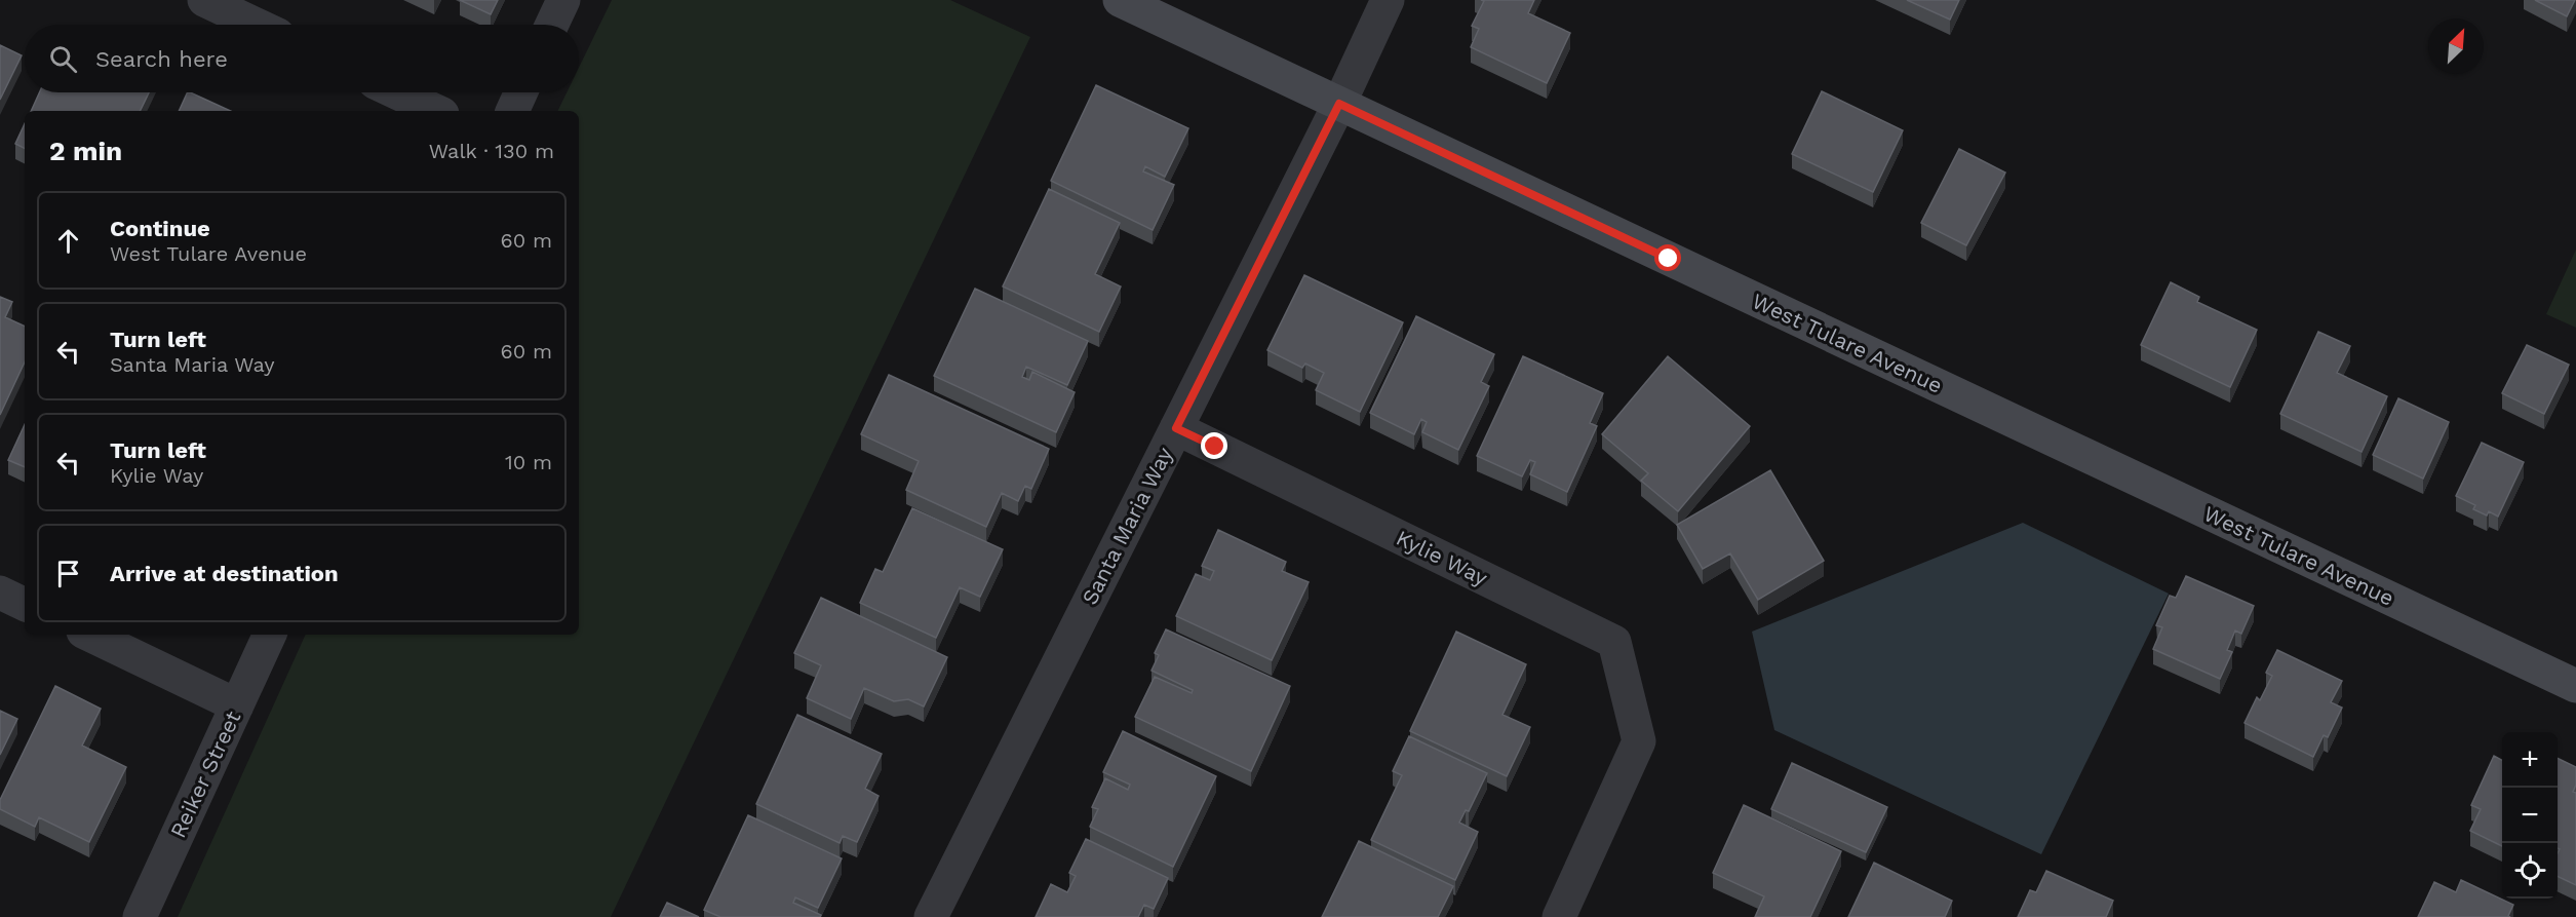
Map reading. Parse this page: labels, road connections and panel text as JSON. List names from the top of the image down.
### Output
{
  "streets": {
    "street": [
      "West Tulare Avenue",
      "Santa Maria Way",
      "Kylie Way",
      "Reiker Street"
    ]
  },
  "crossings": [
    ["West Tulare Avenue", "Santa Maria Way"],
    ["Santa Maria Way", "Kylie Way"]
  ],
  "north": "top right",
  "page": {
    "search": "Search here",
    "heading": ["2 min", "Walk · 130 m"],
    "list": [
      ["Continue", "West Tulare Avenue", "60 m"],
      ["Turn left", "Santa Maria Way", "60 m"],
      ["Turn left", "Kylie Way", "10 m"],
      "Arrive at destination"
    ],
    "map_buttons": ["+", "−"]
  }
}
